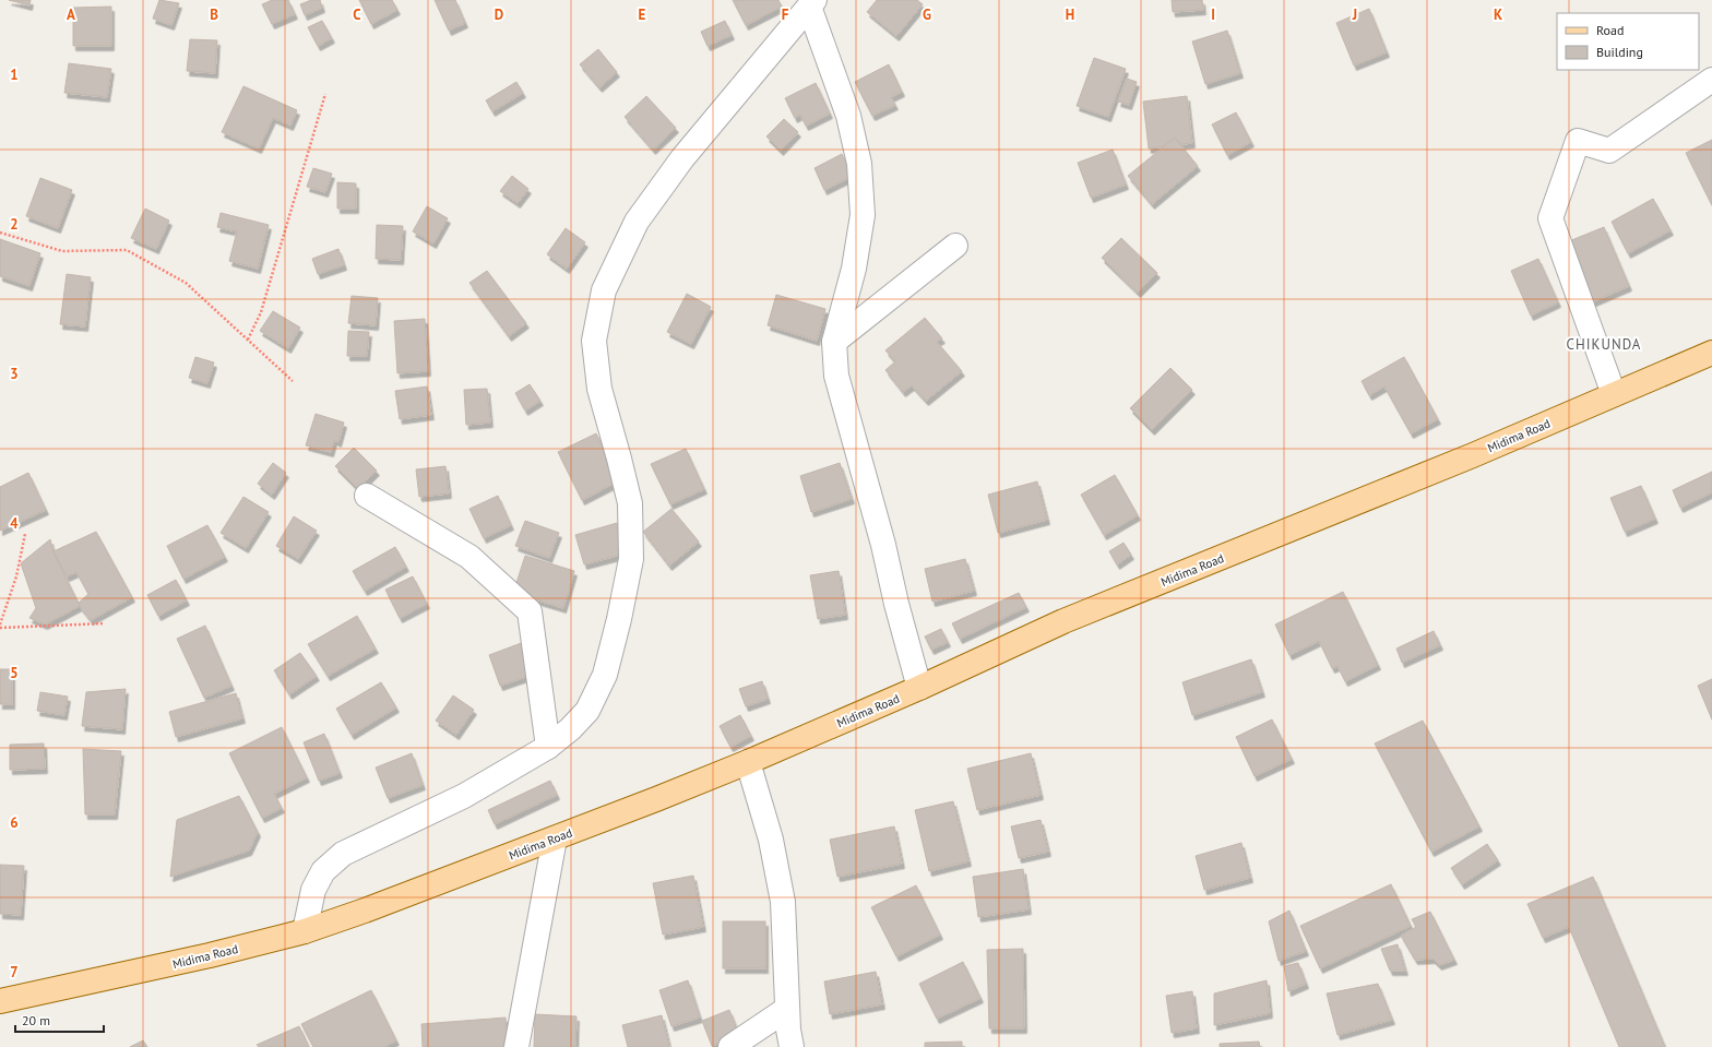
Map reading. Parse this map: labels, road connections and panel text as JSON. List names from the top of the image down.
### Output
{
  "streets": {
    "main road": ["Midima Road"]
  },
  "districts": ["CHIKUNDA"],
  "legend": ["Road", "Building"],
  "scale_bar": "20 m",
  "grid": {
    "columns": [
      "A",
      "B",
      "C",
      "D",
      "E",
      "F",
      "G",
      "H",
      "I",
      "J",
      "K"
    ],
    "rows": [
      "1",
      "2",
      "3",
      "4",
      "5",
      "6",
      "7"
    ]
  }
}
